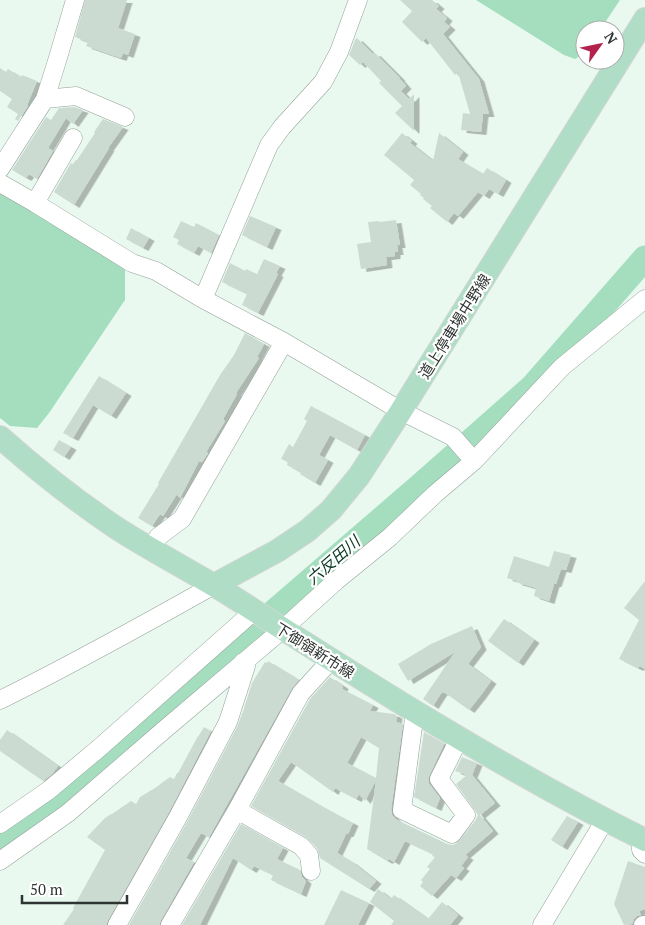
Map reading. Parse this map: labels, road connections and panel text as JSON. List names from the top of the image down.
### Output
{
  "streets": {
    "main road": ["道上停車場中野線", "下御領新市線"]
  },
  "crossings": [
    ["道上停車場中野線", "下御領新市線"]
  ],
  "water": ["六反田川"],
  "scale_bar": "50 m",
  "north": "top right"
}
